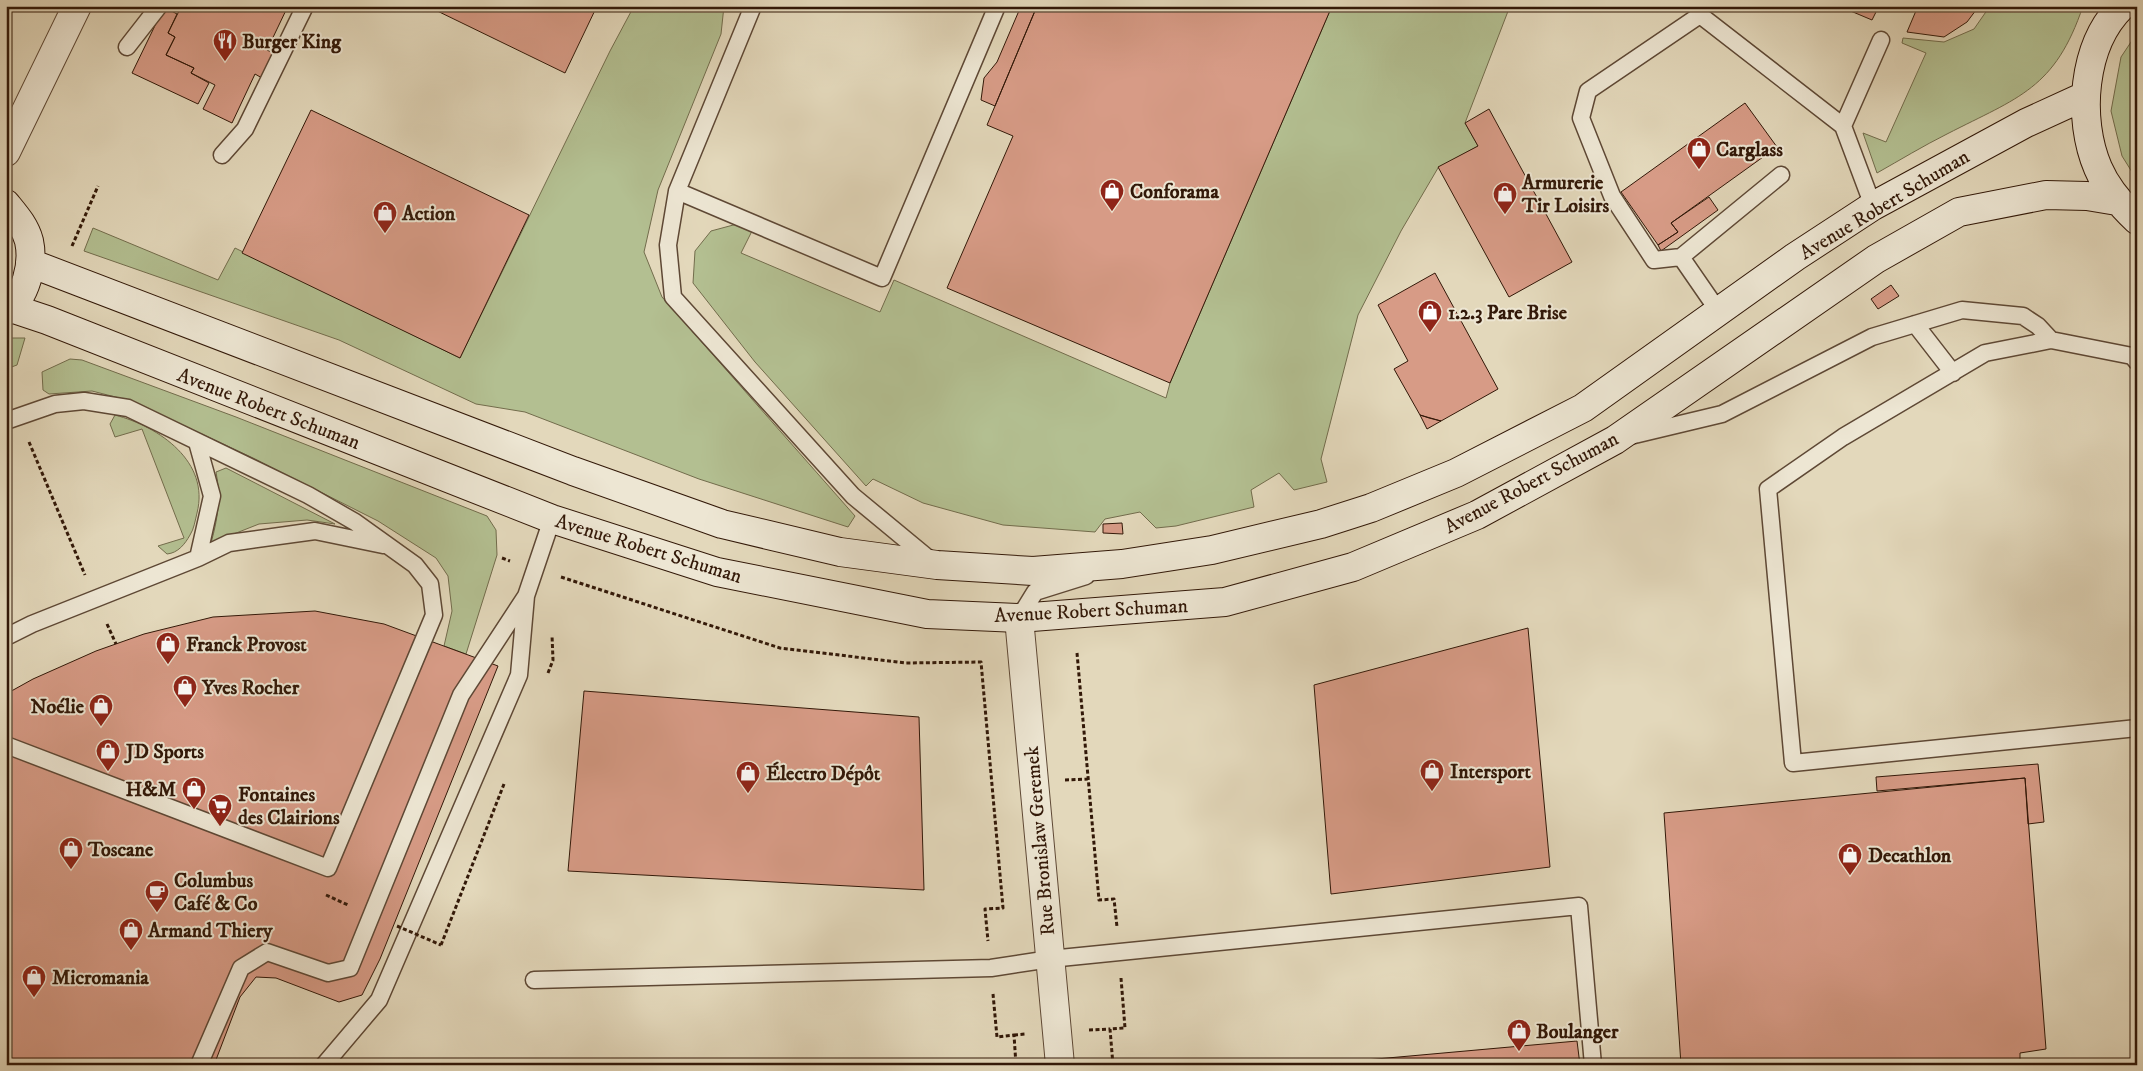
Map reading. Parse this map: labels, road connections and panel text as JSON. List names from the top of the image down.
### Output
{
  "streets": {
    "street": ["Avenue Robert Schuman", "Rue Bronislaw Geremek"]
  },
  "crossings": [
    ["Avenue Robert Schuman", "Rue Bronislaw Geremek"]
  ],
  "places": {
    "restaurant": ["Burger King"],
    "shop": [
      "Carglass",
      "Conforama",
      "Armurerie Tir Loisirs",
      "Action",
      "1.2.3 Pare Brise",
      "Franck Provost",
      "Yves Rocher",
      "Noélie",
      "JD Sports",
      "Intersport",
      "Électro Dépôt",
      "H&M",
      "Toscane",
      "Decathlon",
      "Armand Thiery",
      "Micromania",
      "Boulanger"
    ],
    "supermarket": ["Fontaines des Clairions"],
    "cafe": ["Columbus Café & Co"]
  }
}
